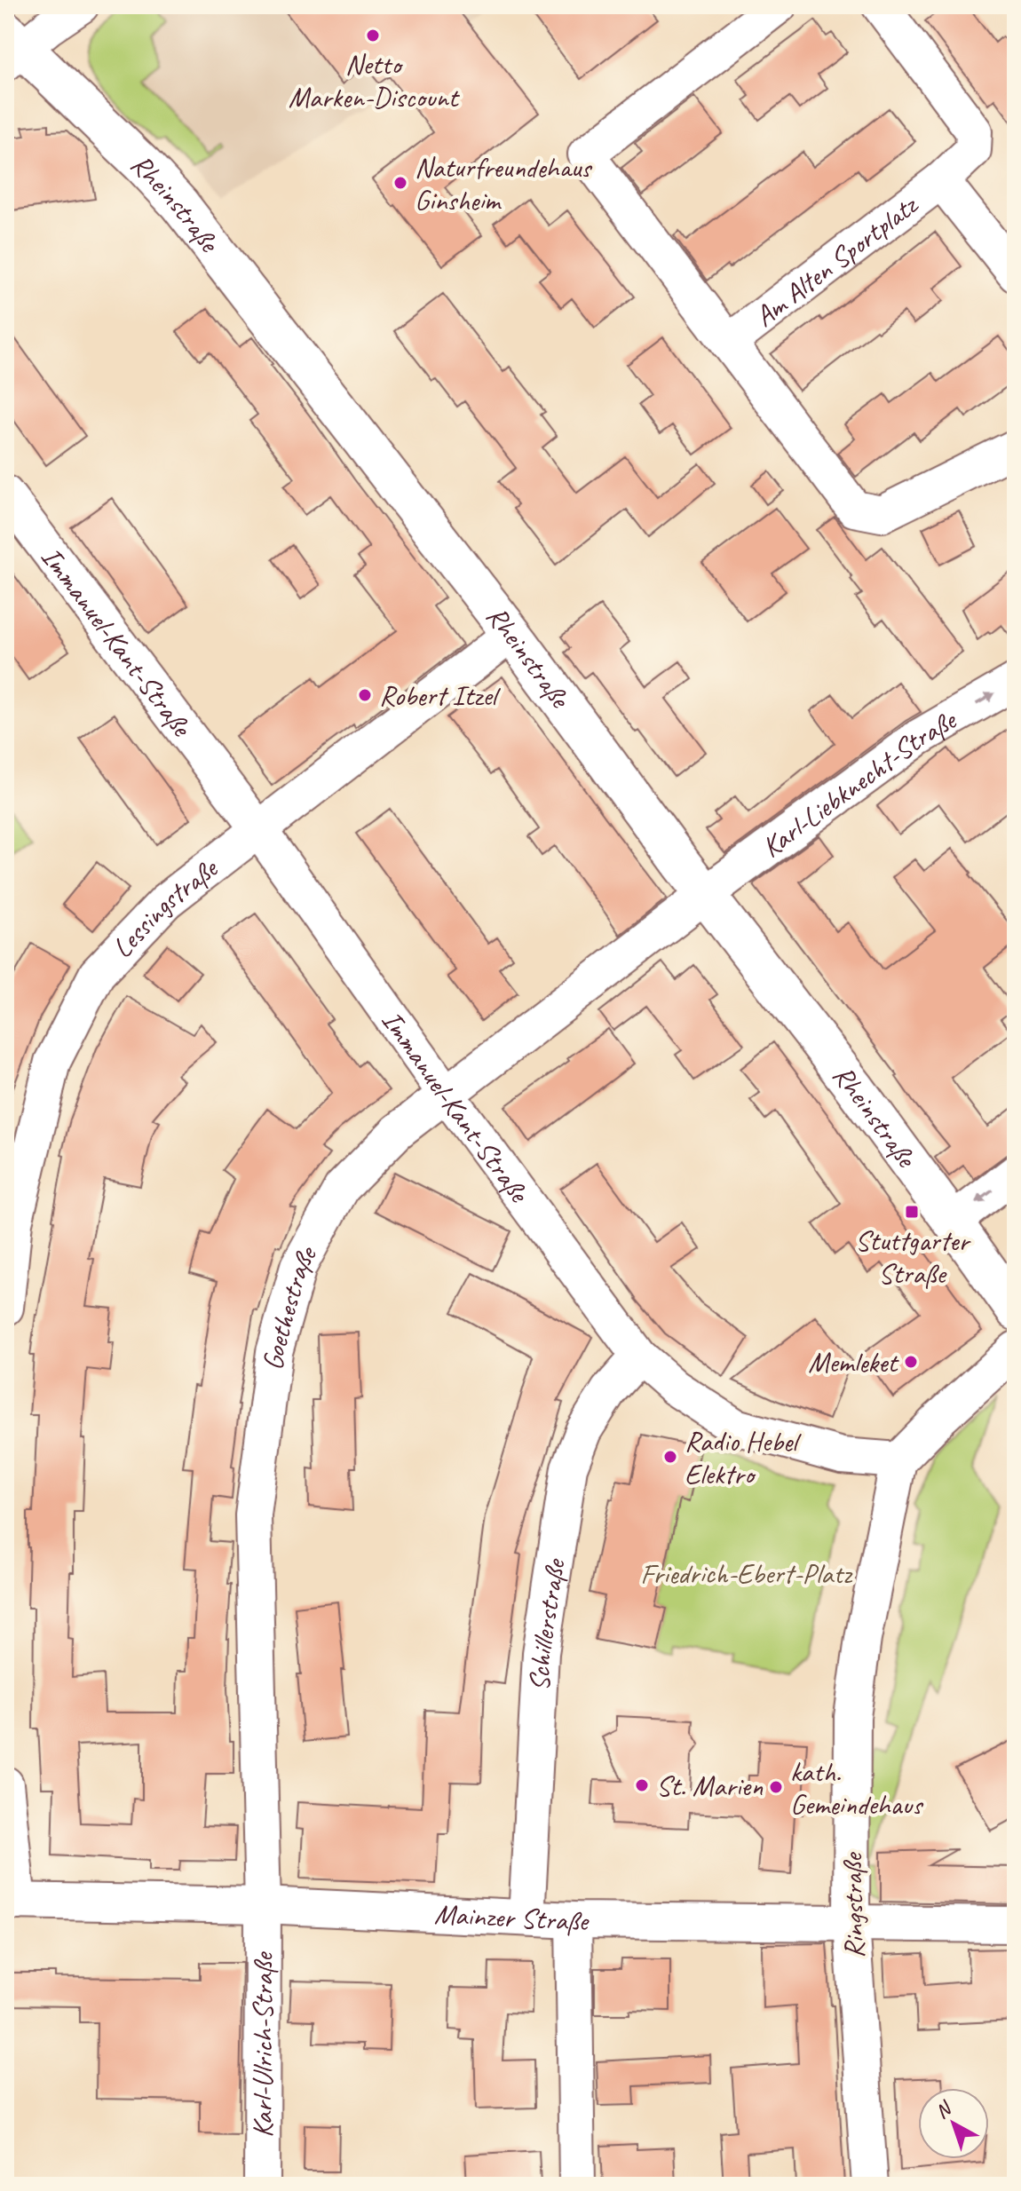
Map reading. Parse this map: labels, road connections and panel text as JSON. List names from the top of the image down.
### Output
{
  "streets": {
    "main road": ["Rheinstraße"],
    "street": [
      "Am Alten Sportplatz",
      "Immanuel-Kant-Straße",
      "Karl-Liebknecht-Straße",
      "Lessingstraße",
      "Goethestraße",
      "Schillerstraße",
      "Ringstraße",
      "Mainzer Straße",
      "Karl-Ulrich-Straße"
    ]
  },
  "crossings": [
    ["Rheinstraße", "Karl-Liebknecht-Straße"],
    ["Rheinstraße", "Lessingstraße"],
    ["Rheinstraße", "Goethestraße"],
    ["Immanuel-Kant-Straße", "Lessingstraße"],
    ["Immanuel-Kant-Straße", "Goethestraße"],
    ["Immanuel-Kant-Straße", "Schillerstraße"],
    ["Immanuel-Kant-Straße", "Ringstraße"],
    ["Karl-Liebknecht-Straße", "Goethestraße"],
    ["Goethestraße", "Mainzer Straße"],
    ["Goethestraße", "Karl-Ulrich-Straße"],
    ["Schillerstraße", "Mainzer Straße"],
    ["Ringstraße", "Mainzer Straße"],
    ["Mainzer Straße", "Karl-Ulrich-Straße"]
  ],
  "one_way": ["Karl-Liebknecht-Straße"],
  "parks": ["Friedrich-Ebert-Platz"],
  "places": {
    "other": [
      "Netto Marken-Discount",
      "Naturfreundehaus Ginsheim",
      "Robert Itzel",
      "Memleket",
      "Radio Hebel Elektro",
      "St. Marien",
      "kath. Gemeindehaus"
    ],
    "transit": ["Stuttgarter Straße"]
  },
  "north": "top left"
}
